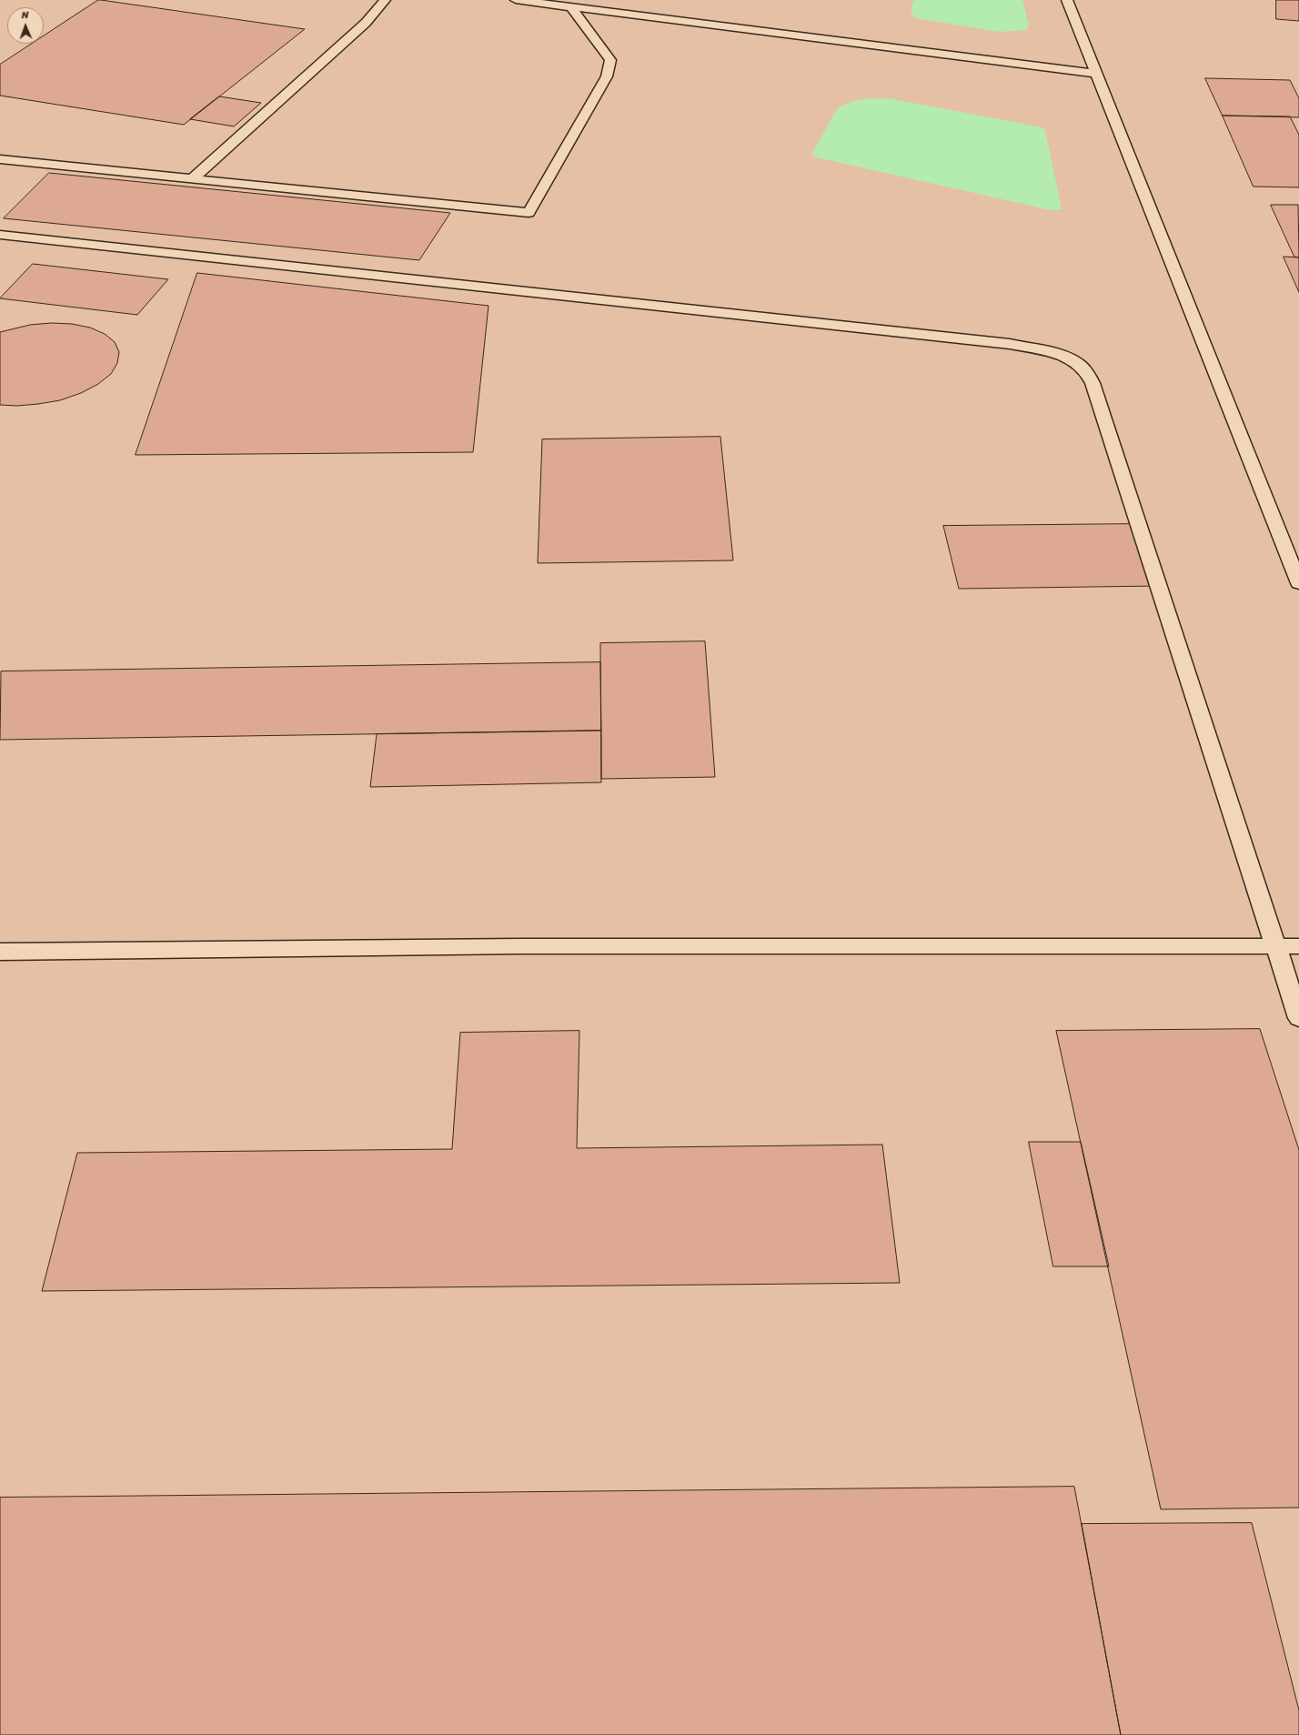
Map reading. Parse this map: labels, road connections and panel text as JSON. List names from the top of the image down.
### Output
{
  "north": "top"
}
